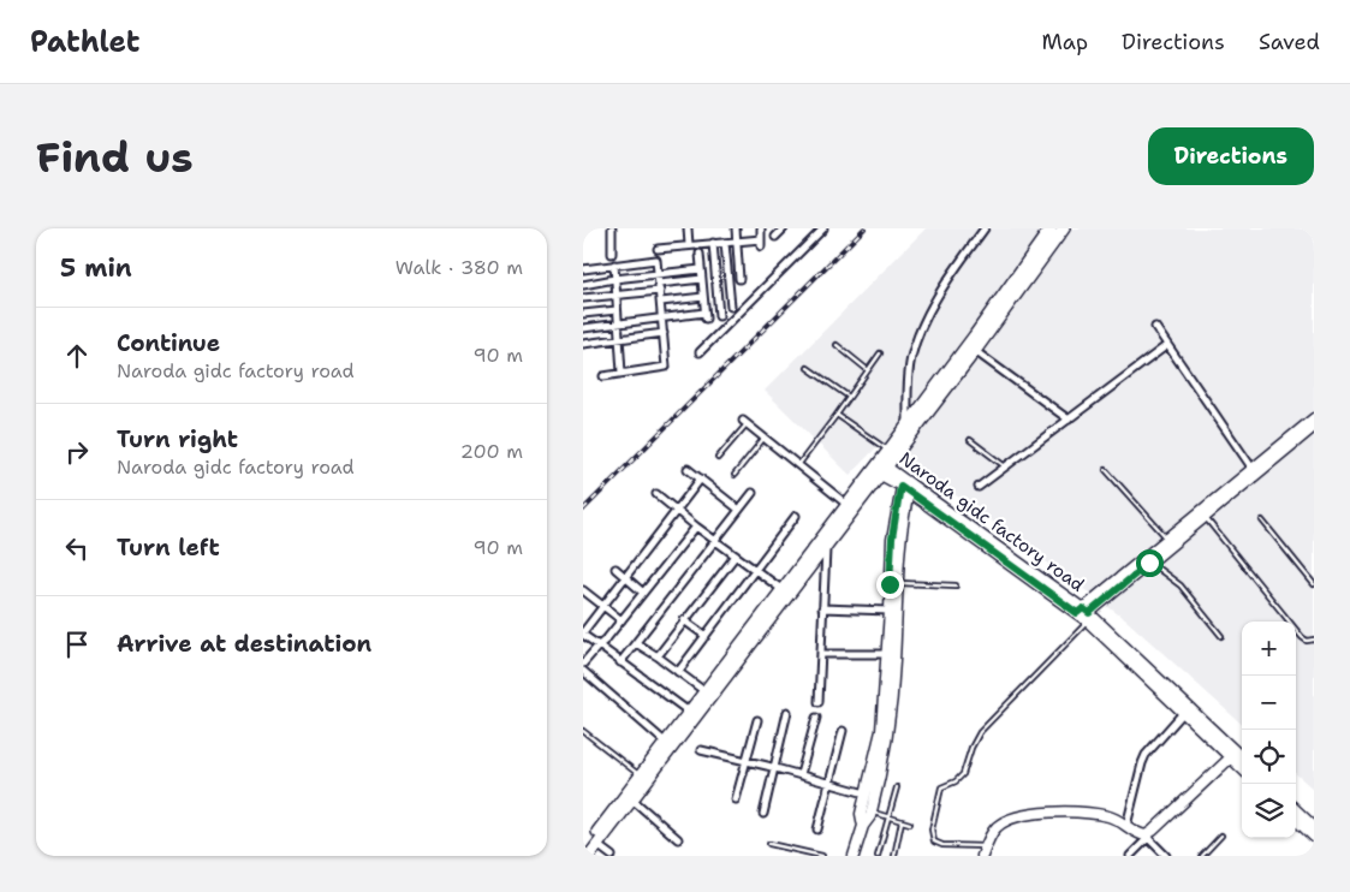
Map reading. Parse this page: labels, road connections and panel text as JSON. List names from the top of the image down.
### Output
{
  "streets": {
    "street": ["Naroda gidc factory road"]
  },
  "page": {
    "header": "Pathlet",
    "nav": ["Map", "Directions", "Saved"],
    "buttons": "Directions",
    "title": "Find us",
    "heading": ["5 min", "Walk · 380 m"],
    "list": [
      ["Continue", "Naroda gidc factory road", "90 m"],
      ["Turn right", "Naroda gidc factory road", "200 m"],
      ["Turn left", "90 m"],
      "Arrive at destination"
    ],
    "map_buttons": ["+", "−"]
  }
}
